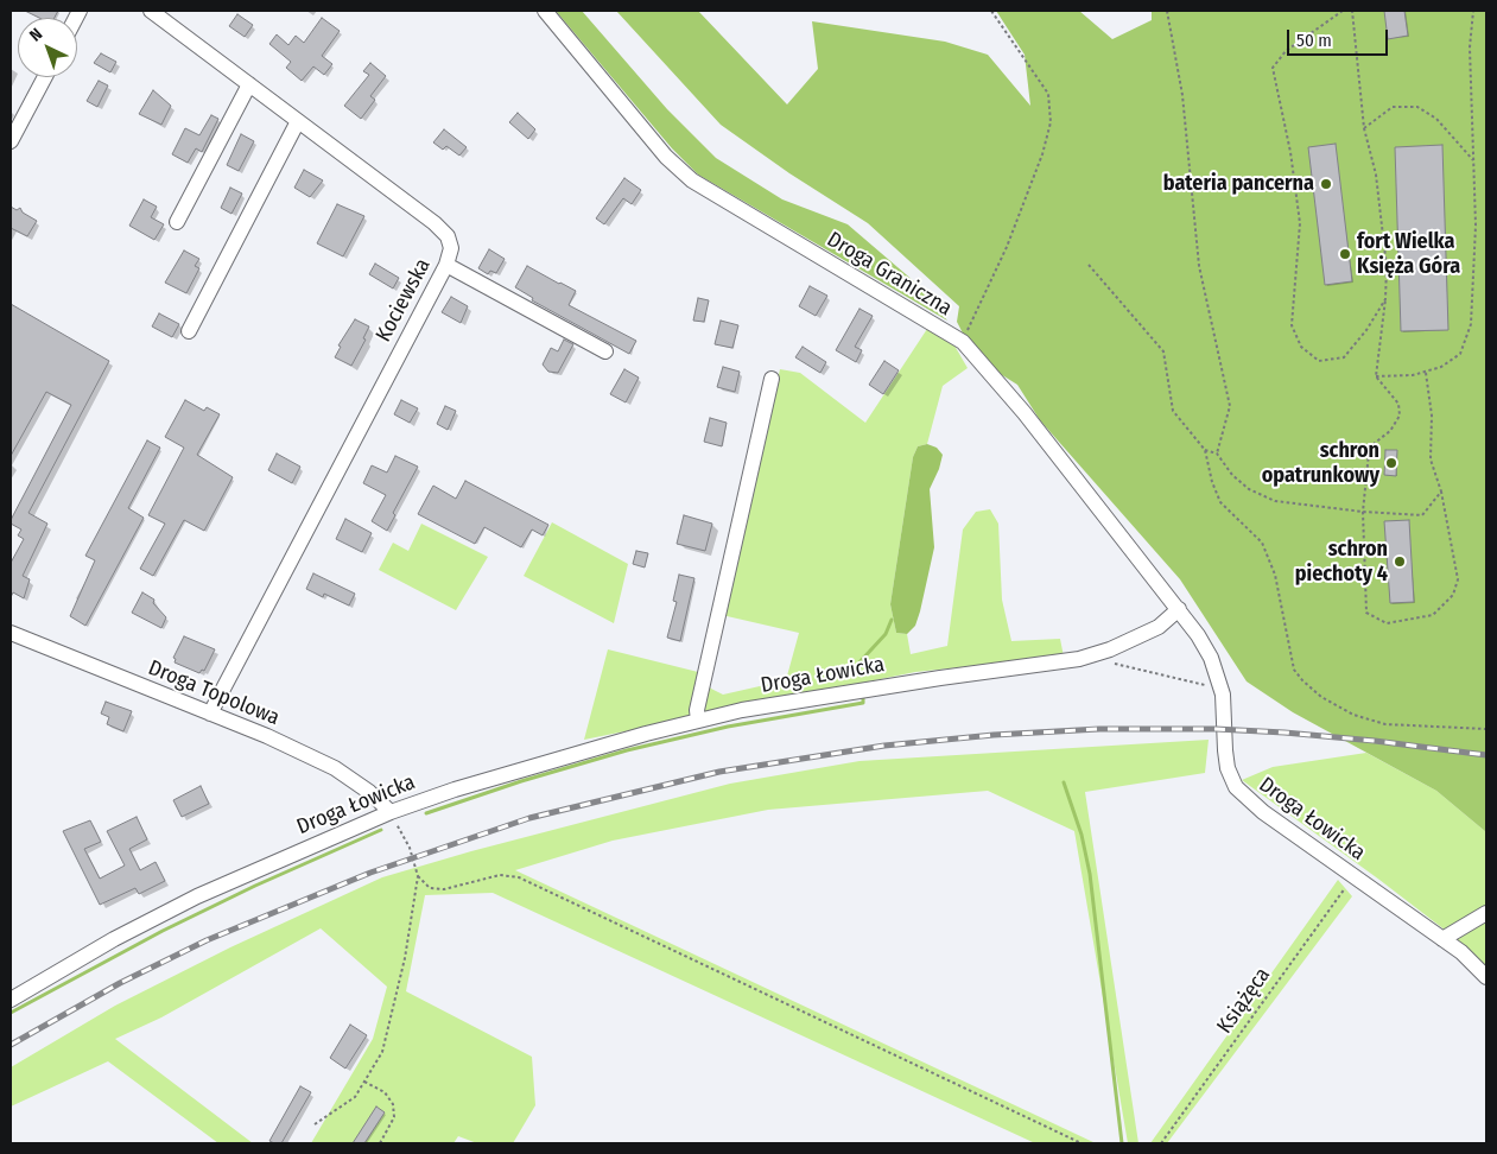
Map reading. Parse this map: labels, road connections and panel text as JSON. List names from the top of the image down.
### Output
{
  "streets": {
    "street": [
      "Droga Graniczna",
      "Kociewska",
      "Droga Łowicka",
      "Droga Topolowa"
    ],
    "path": ["Książęca"]
  },
  "crossings": [
    ["Droga Graniczna", "Droga Łowicka"],
    ["Kociewska", "Droga Topolowa"],
    ["Droga Łowicka", "Droga Topolowa"],
    ["Droga Łowicka", "Książęca"]
  ],
  "places": [
    "bateria pancerna",
    "fort Wielka Księża Góra",
    "schron opatrunkowy",
    "schron piechoty 4"
  ],
  "scale_bar": "50 m",
  "north": "top left"
}
